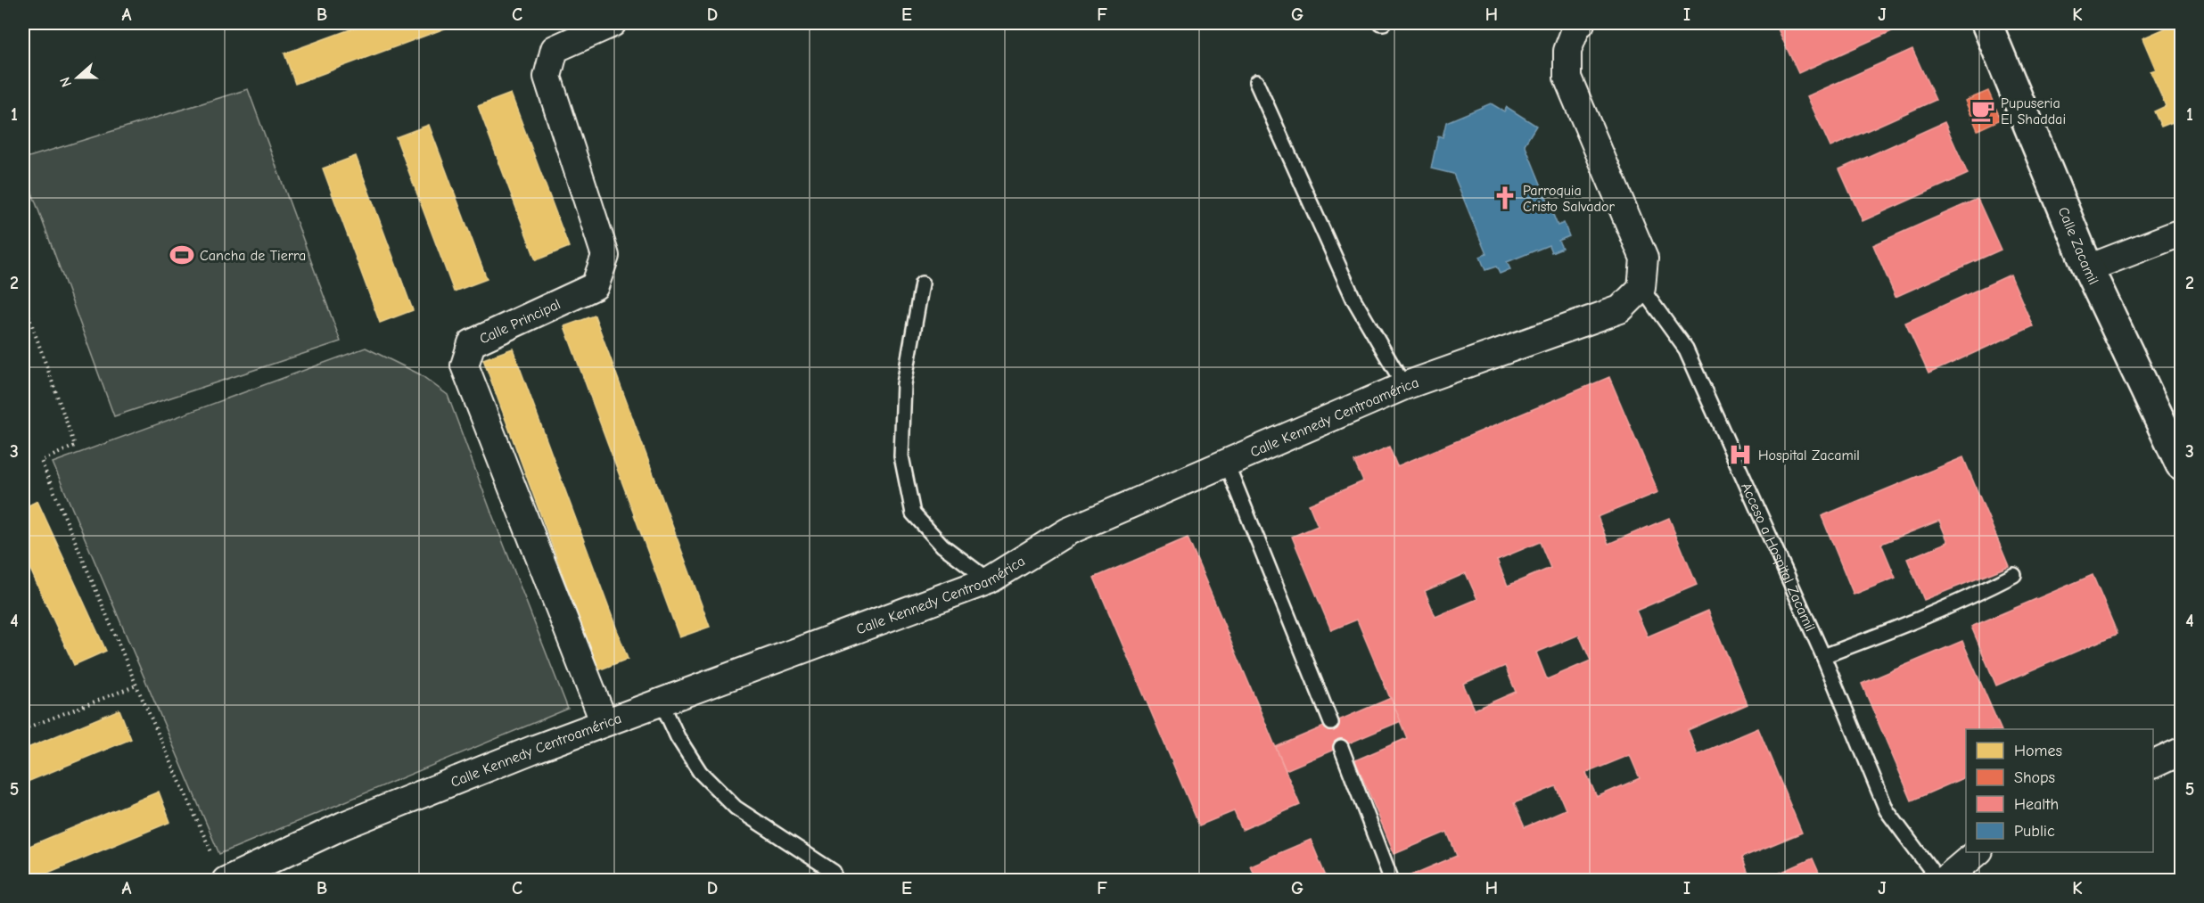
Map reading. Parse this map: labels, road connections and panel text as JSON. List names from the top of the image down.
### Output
{
  "streets": {
    "street": ["Calle Zacamil", "Calle Principal", "Calle Kennedy Centroamérica"],
    "lane": ["Acceso a Hospital Zacamil"]
  },
  "crossings": [
    ["Calle Principal", "Calle Kennedy Centroamérica"],
    ["Calle Kennedy Centroamérica", "Acceso a Hospital Zacamil"]
  ],
  "places": {
    "cafe": ["Pupuseria El Shaddai"],
    "church": ["Parroquia Cristo Salvador"],
    "sports": ["Cancha de Tierra"],
    "hospital": ["Hospital Zacamil"]
  },
  "legend": [
    "Homes",
    "Shops",
    "Health",
    "Public"
  ],
  "north": "left",
  "grid": {
    "columns": [
      "A",
      "B",
      "C",
      "D",
      "E",
      "F",
      "G",
      "H",
      "I",
      "J",
      "K"
    ],
    "rows": [
      "1",
      "2",
      "3",
      "4",
      "5"
    ]
  }
}
